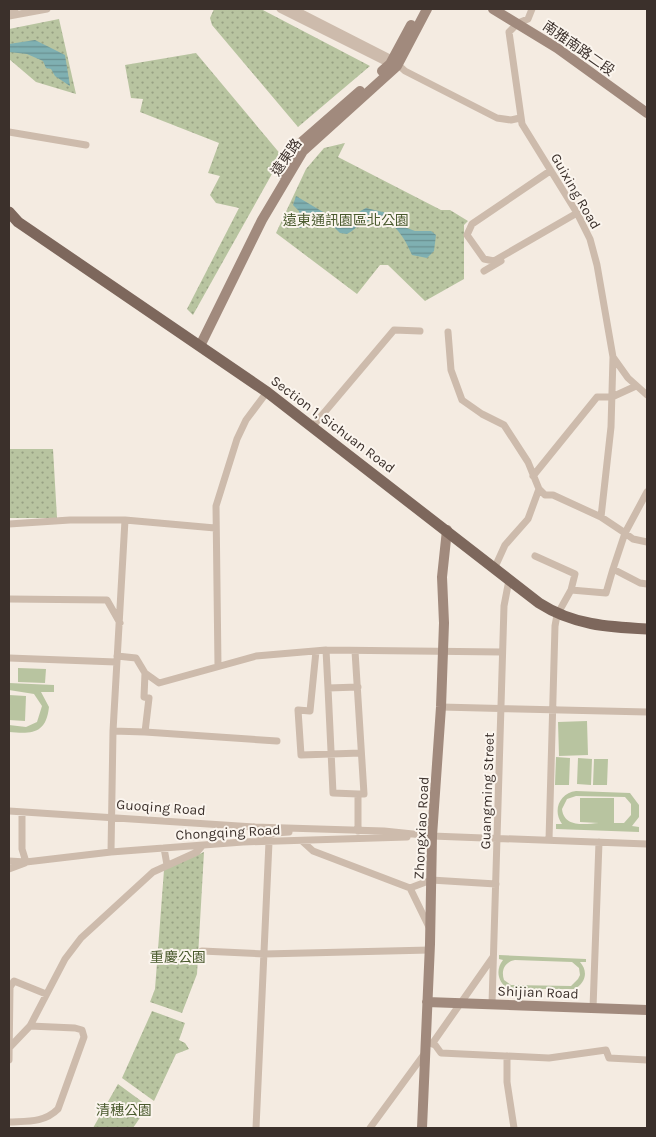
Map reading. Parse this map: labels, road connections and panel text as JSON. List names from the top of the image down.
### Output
{
  "streets": {
    "main road": ["Section 1, Sichuan Road"],
    "street": [
      "南雅南路二段",
      "遠東路",
      "Guixing Road",
      "Guangming Street",
      "Guoqing Road",
      "Zhongxiao Road",
      "Chongqing Road",
      "Shijian Road"
    ]
  },
  "crossings": [
    ["南雅南路二段", "Guixing Road"],
    ["遠東路", "Section 1, Sichuan Road"],
    ["Section 1, Sichuan Road", "Guangming Street"],
    ["Section 1, Sichuan Road", "Zhongxiao Road"],
    ["Guangming Street", "Chongqing Road"],
    ["Guangming Street", "Shijian Road"],
    ["Guoqing Road", "Chongqing Road"],
    ["Zhongxiao Road", "Chongqing Road"],
    ["Zhongxiao Road", "Shijian Road"]
  ],
  "parks": ["遠東通訊園區北公園", "重慶公園", "清穗公園"]
}
